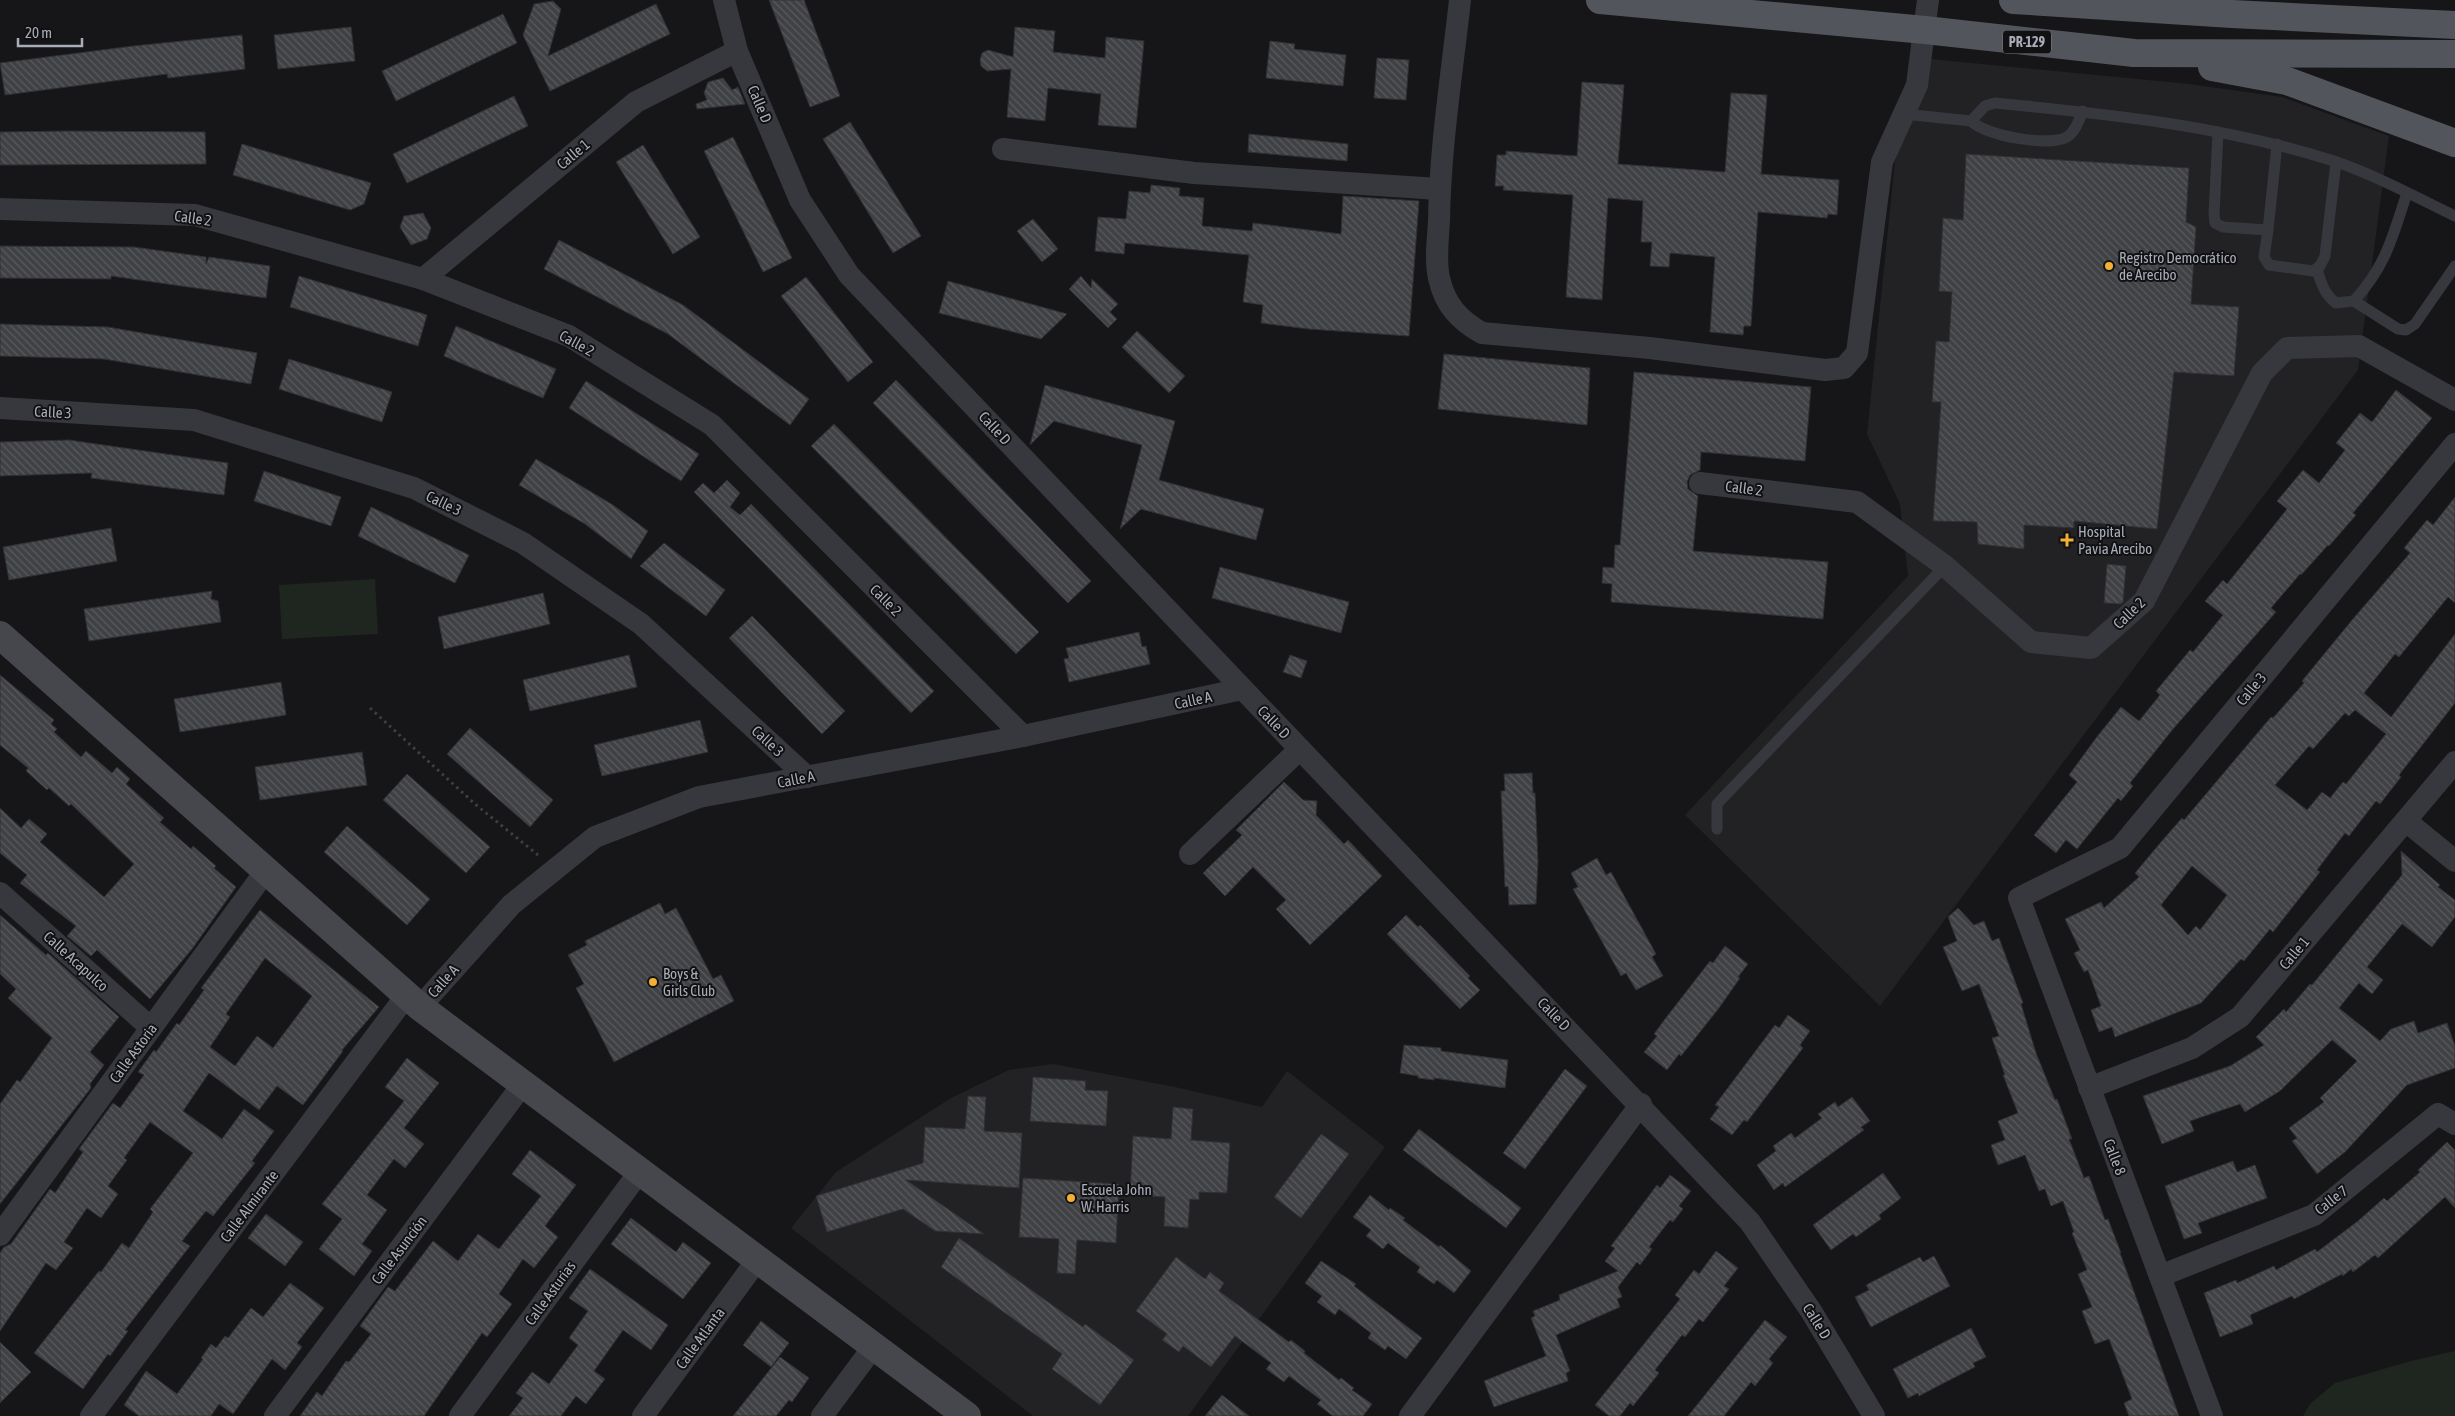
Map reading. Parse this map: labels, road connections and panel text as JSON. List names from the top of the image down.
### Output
{
  "streets": {
    "main road": ["PR-129"],
    "street": [
      "Calle D",
      "Calle 1",
      "Calle 2",
      "Calle 3",
      "Calle A",
      "Calle Acapulco",
      "Calle Astoria",
      "Calle 8",
      "Calle 7",
      "Calle Almirante",
      "Calle Asunción",
      "Calle Asturias",
      "Calle Atlanta"
    ]
  },
  "crossings": [
    ["Calle D", "Calle 1"],
    ["Calle D", "Calle A"],
    ["Calle 1", "Calle 2"],
    ["Calle 1", "Calle 8"],
    ["Calle 2", "Calle A"],
    ["Calle 3", "Calle A"],
    ["Calle 3", "Calle 8"],
    ["Calle A", "Calle Almirante"],
    ["Calle Acapulco", "Calle Astoria"],
    ["Calle 8", "Calle 7"]
  ],
  "places": {
    "other": ["Registro Democrático de Arecibo", "Boys & Girls Club", "Escuela John W. Harris"],
    "health": ["Hospital Pavia Arecibo"]
  },
  "scale_bar": "20 m"
}
